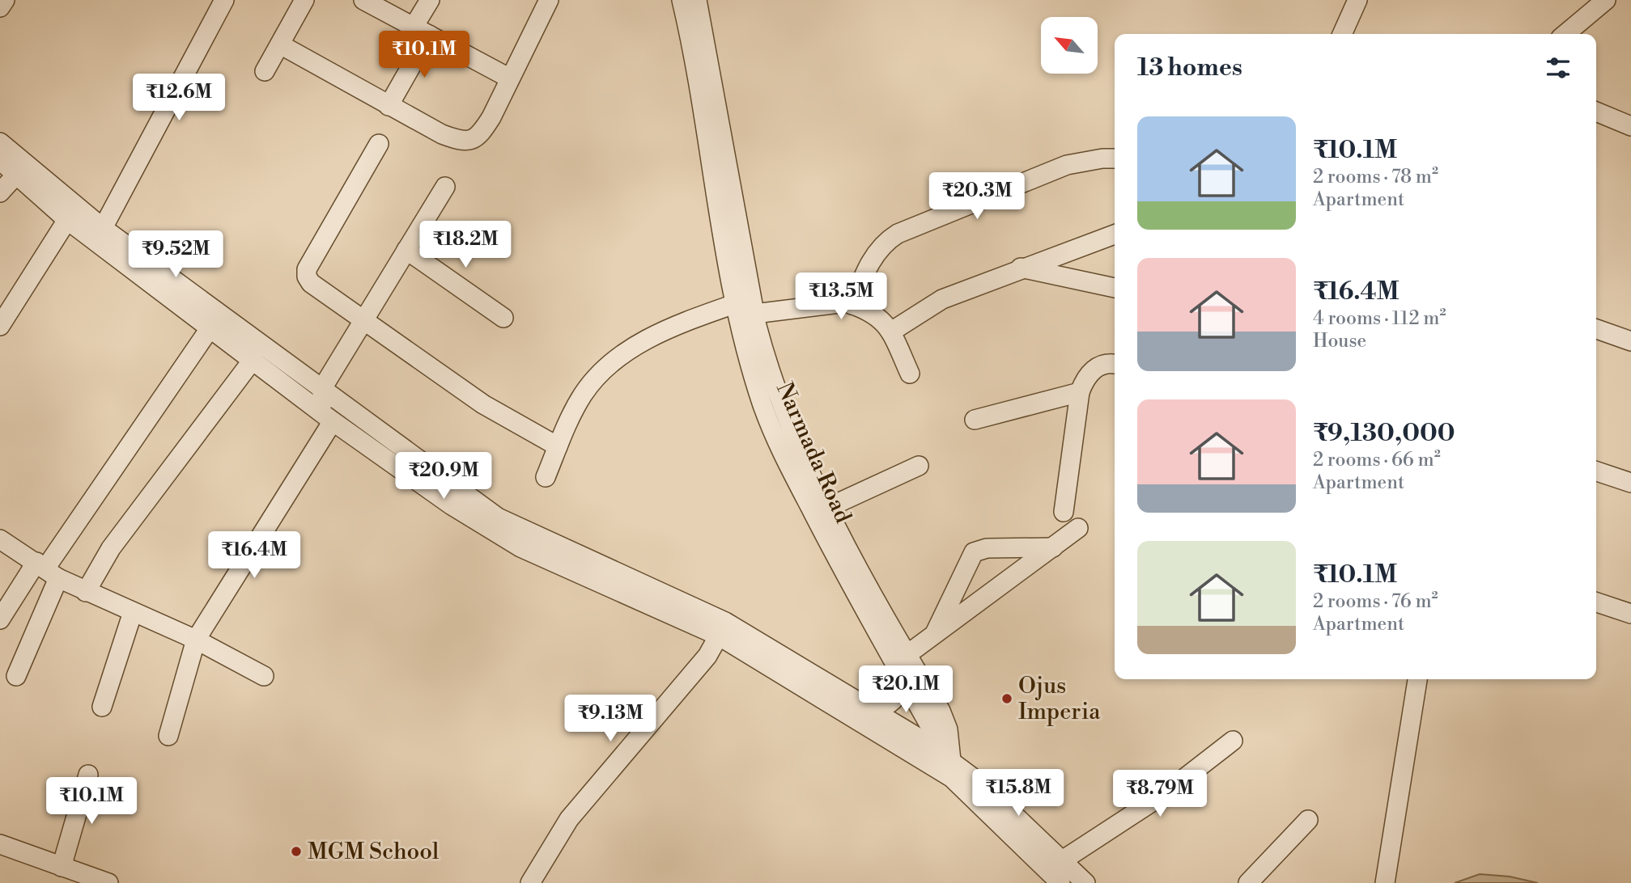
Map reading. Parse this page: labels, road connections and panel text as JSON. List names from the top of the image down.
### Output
{
  "streets": {
    "street": ["Narmada Road"]
  },
  "places": ["Ojus Imperia", "MGM School"],
  "north": "top left",
  "page": {
    "price": [
      "₹10.1M",
      "₹12.6M",
      "₹20.3M",
      "₹18.2M",
      "₹9.52M",
      "₹13.5M",
      "₹20.9M",
      "₹16.4M",
      "₹20.1M",
      "₹9.13M",
      "₹15.8M",
      "₹8.79M",
      "₹10.1M"
    ],
    "heading": "13 homes",
    "list": [
      {
        "name": "₹10.1M",
        "note": "2 rooms · 78 m² · Apartment"
      },
      {
        "name": "₹16.4M",
        "note": "4 rooms · 112 m² · House"
      },
      {
        "name": "₹9,130,000",
        "note": "2 rooms · 66 m² · Apartment"
      },
      {
        "name": "₹10.1M",
        "note": "2 rooms · 76 m² · Apartment"
      }
    ]
  }
}
